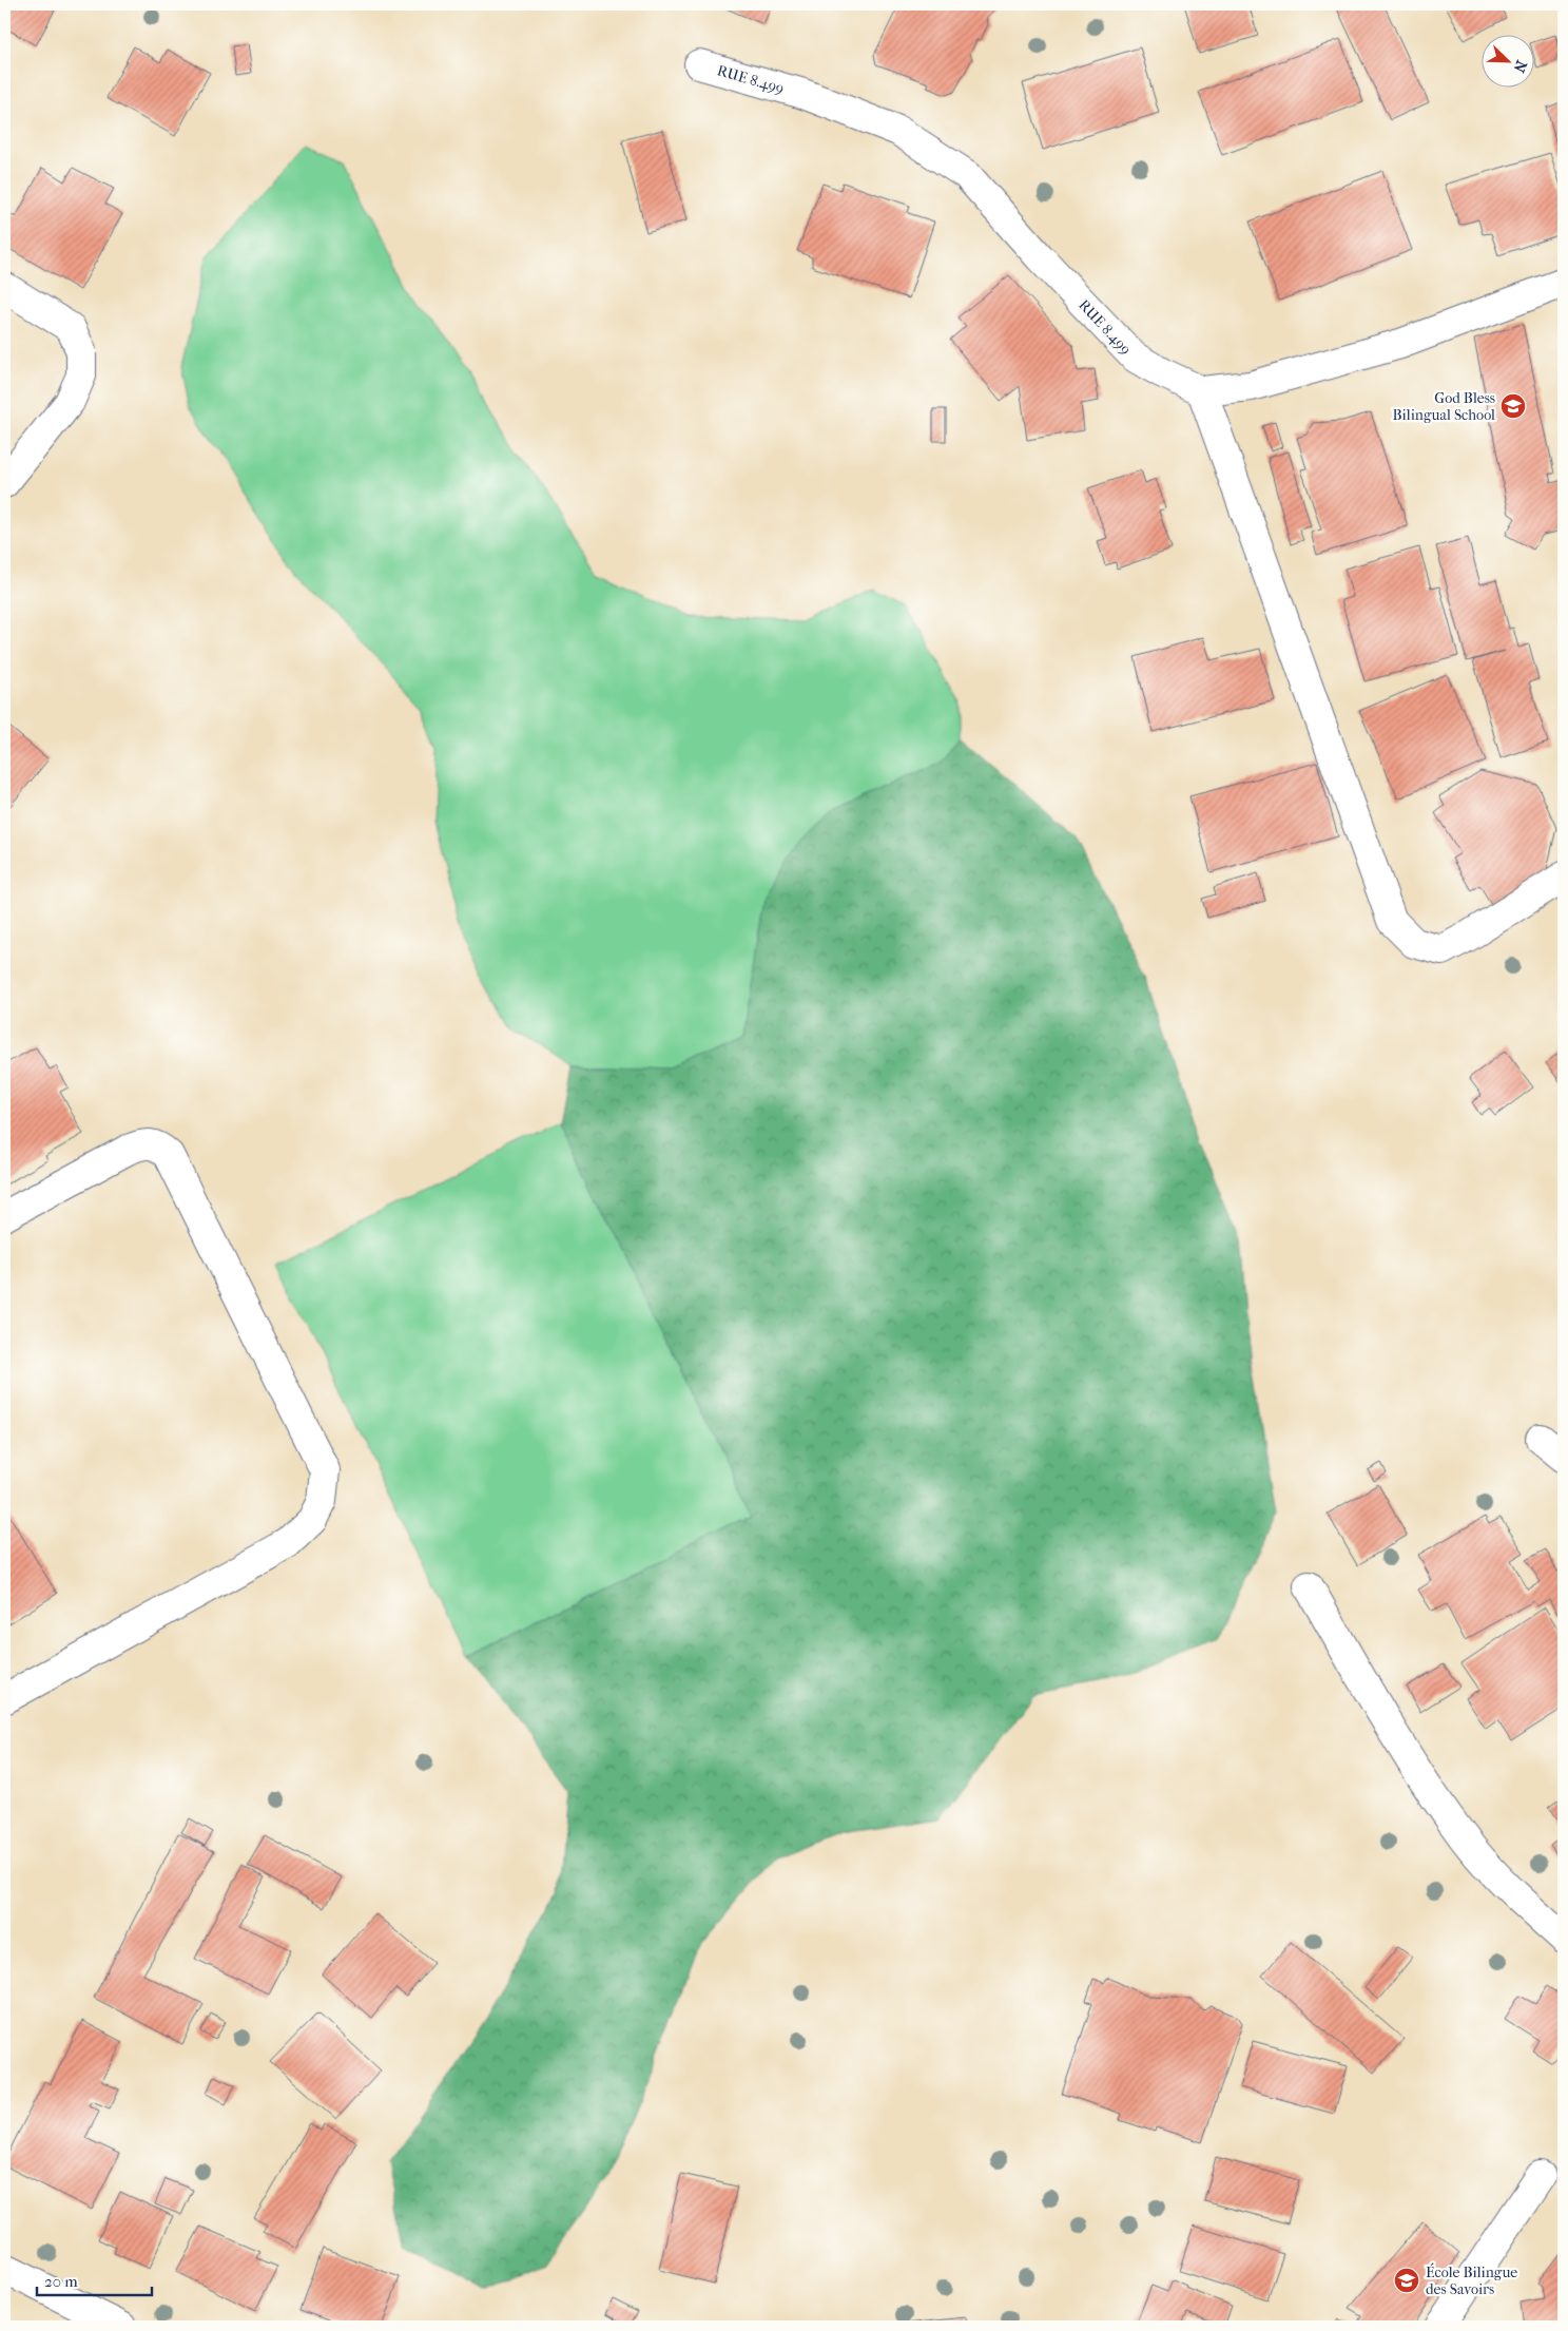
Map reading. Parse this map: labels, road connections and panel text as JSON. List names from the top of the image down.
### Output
{
  "streets": {
    "street": ["RUE 8.499"]
  },
  "places": {
    "school or university": ["God Bless Bilingual School", "École Bilingue des Savoirs"]
  },
  "scale_bar": "20 m",
  "north": "bottom right"
}
